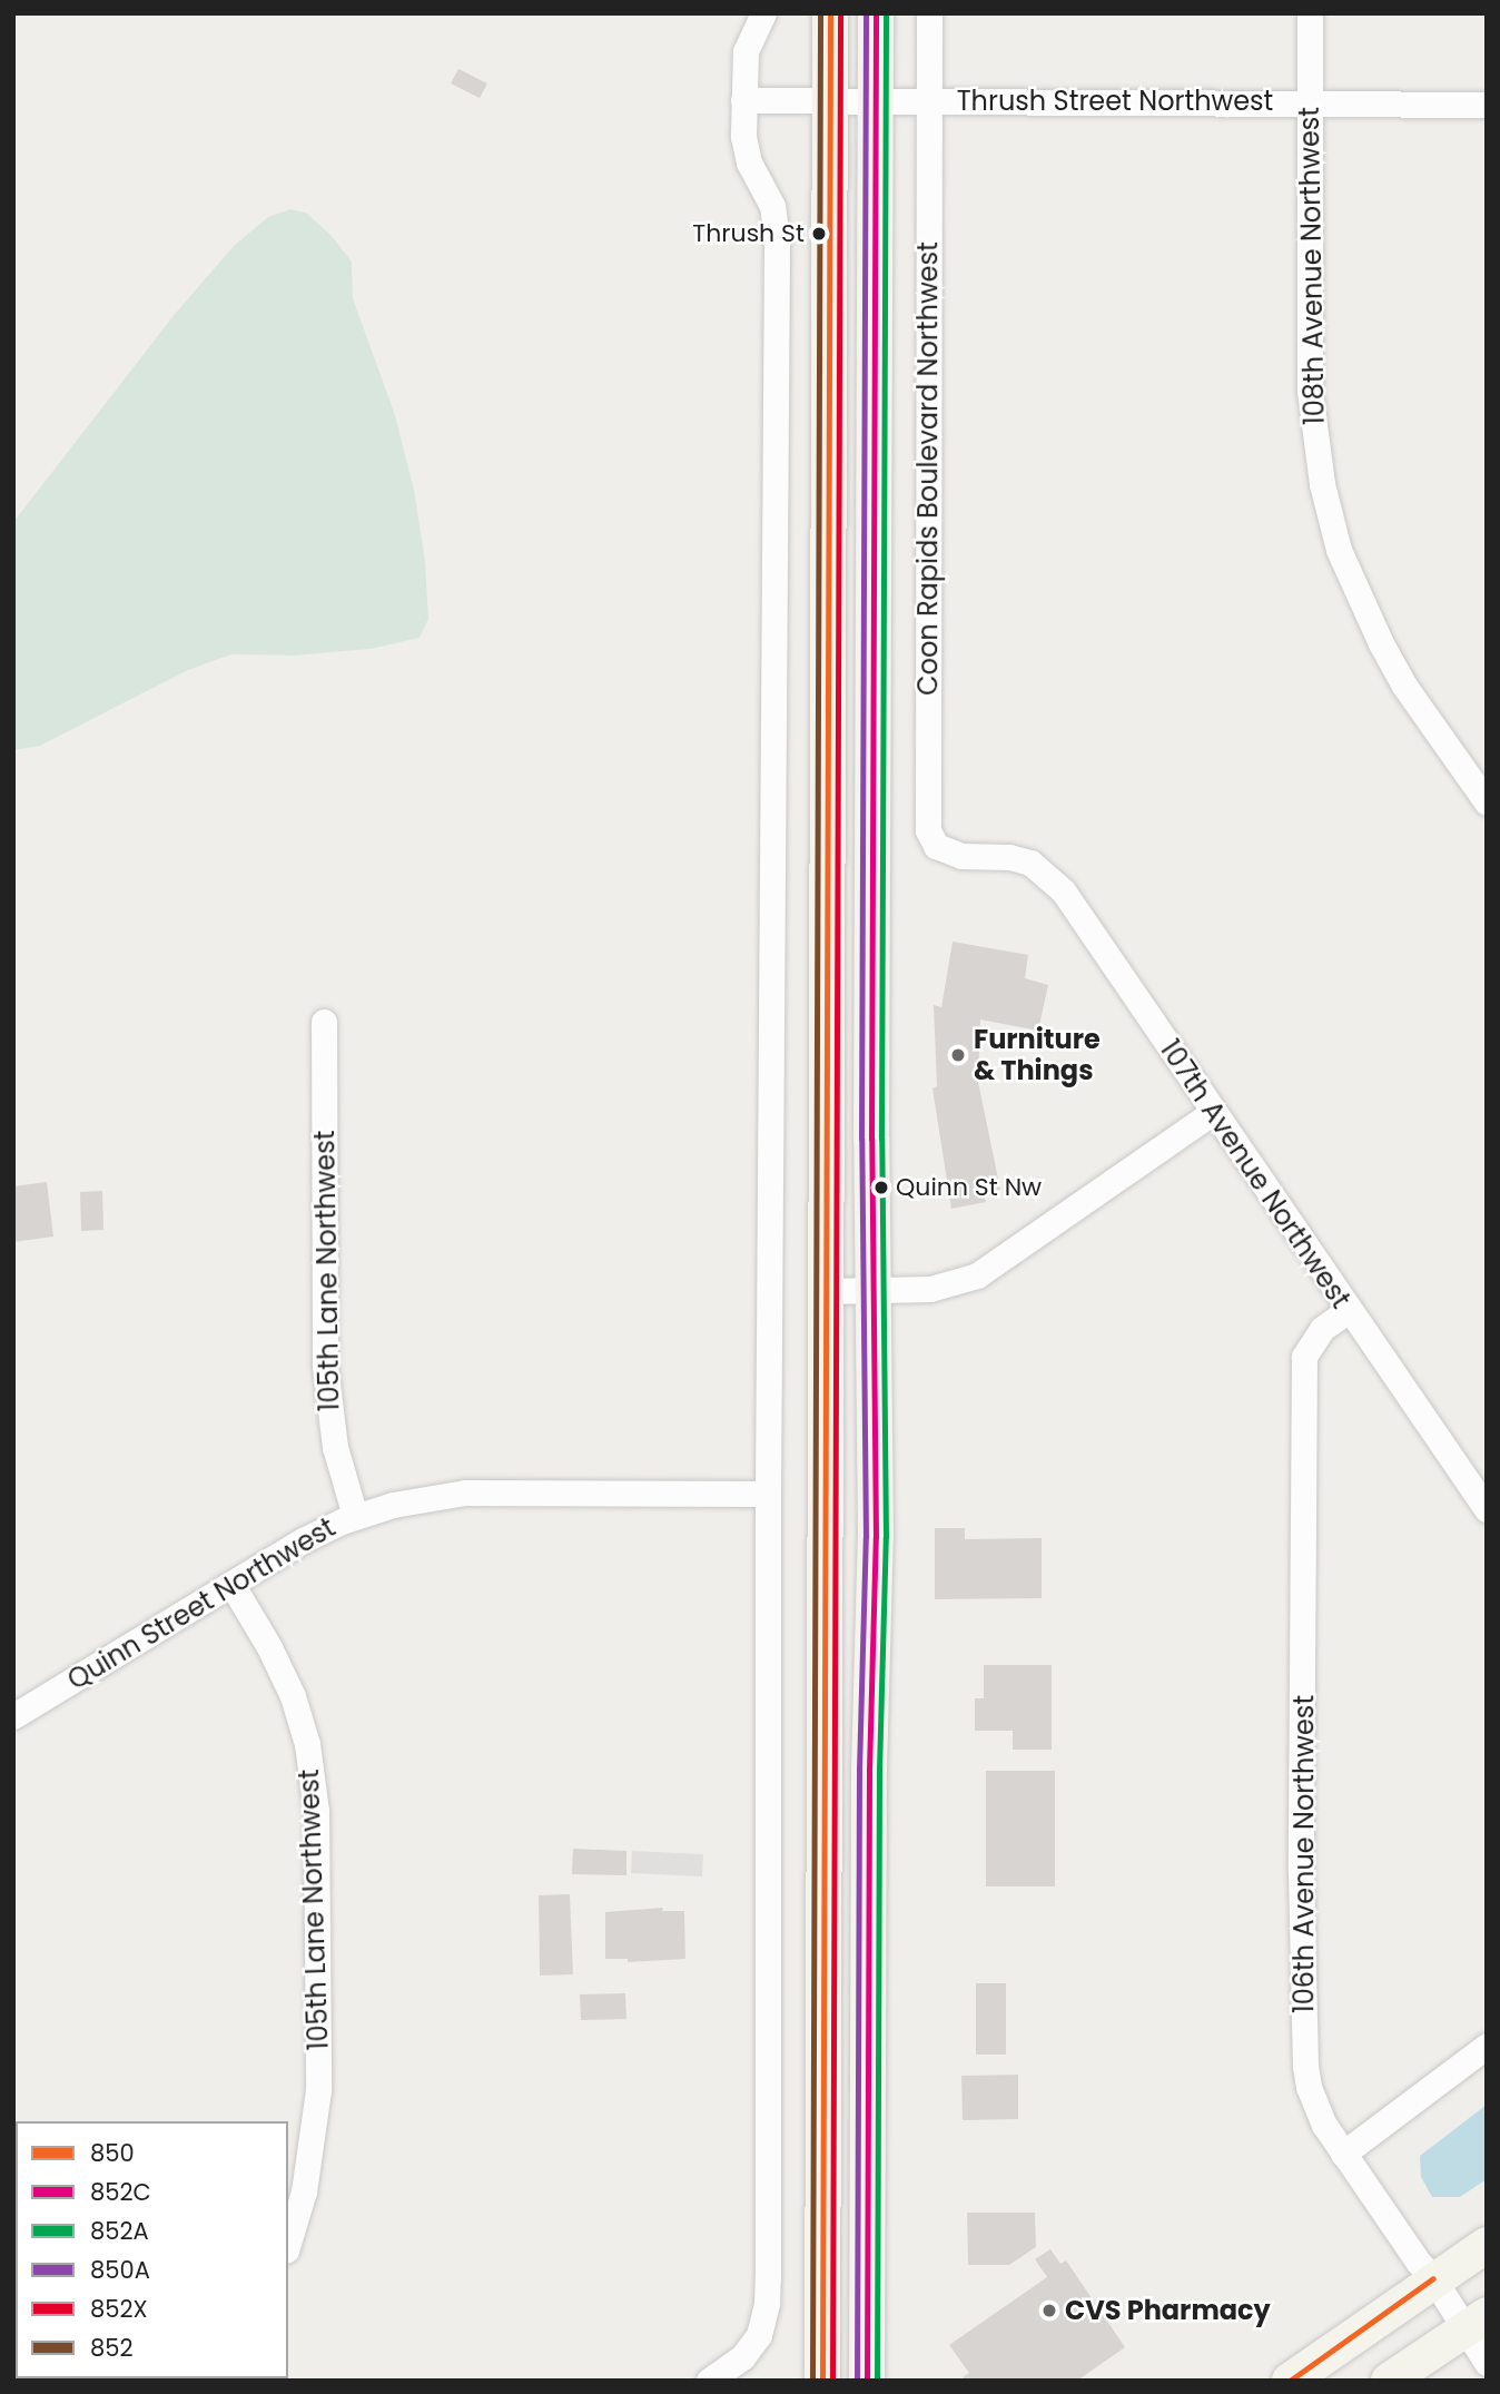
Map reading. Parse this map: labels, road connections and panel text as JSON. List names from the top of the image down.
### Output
{
  "streets": {
    "main road": ["Coon Rapids Boulevard Northwest"],
    "street": [
      "Thrush Street Northwest",
      "108th Avenue Northwest",
      "107th Avenue Northwest",
      "105th Lane Northwest",
      "Quinn Street Northwest",
      "106th Avenue Northwest"
    ]
  },
  "crossings": [
    ["Thrush Street Northwest", "108th Avenue Northwest"],
    ["Thrush Street Northwest", "Coon Rapids Boulevard Northwest"],
    ["Coon Rapids Boulevard Northwest", "107th Avenue Northwest"],
    ["107th Avenue Northwest", "106th Avenue Northwest"],
    ["105th Lane Northwest", "Quinn Street Northwest"]
  ],
  "places": [
    "Thrush St",
    "Furniture & Things",
    "Quinn St Nw",
    "CVS Pharmacy"
  ],
  "lines": [
    "transit line 850",
    "transit line 852C",
    "transit line 852A",
    "transit line 850A",
    "transit line 852X",
    "transit line 852"
  ],
  "legend": [
    "850",
    "852C",
    "852A",
    "850A",
    "852X",
    "852"
  ]
}
